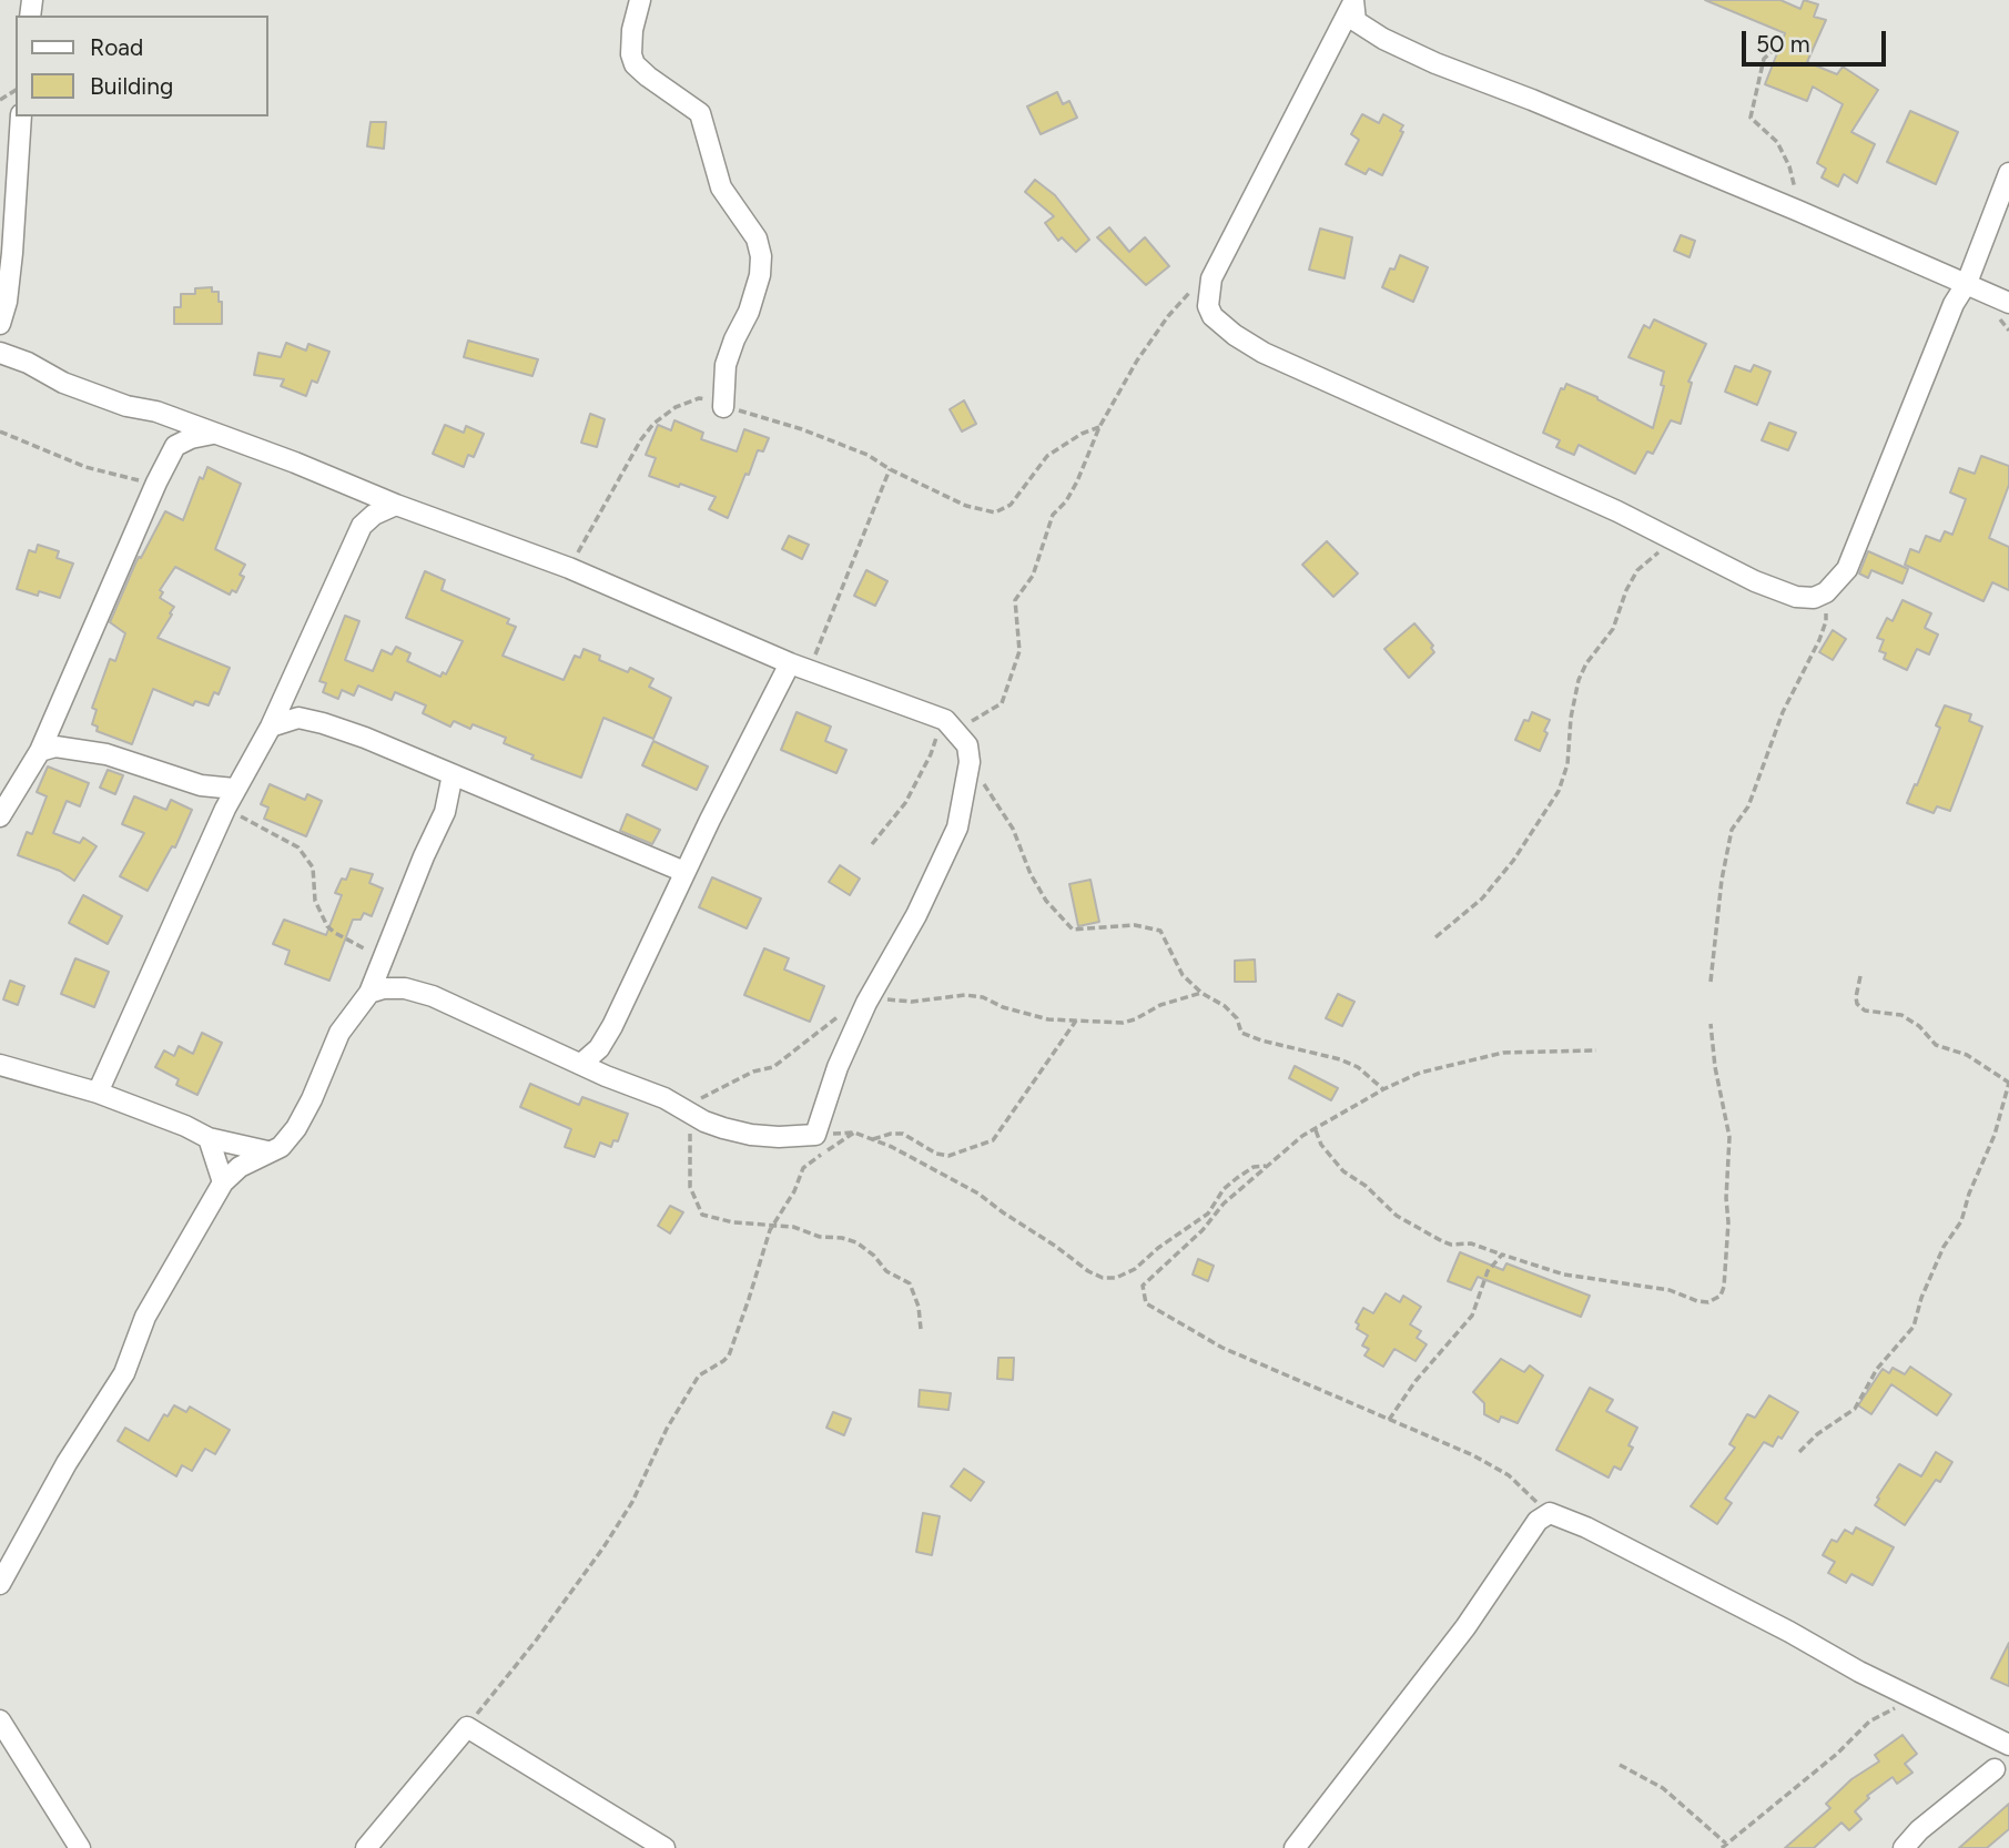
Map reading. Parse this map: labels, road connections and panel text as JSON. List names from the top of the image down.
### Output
{
  "legend": ["Road", "Building"],
  "scale_bar": "50 m"
}
